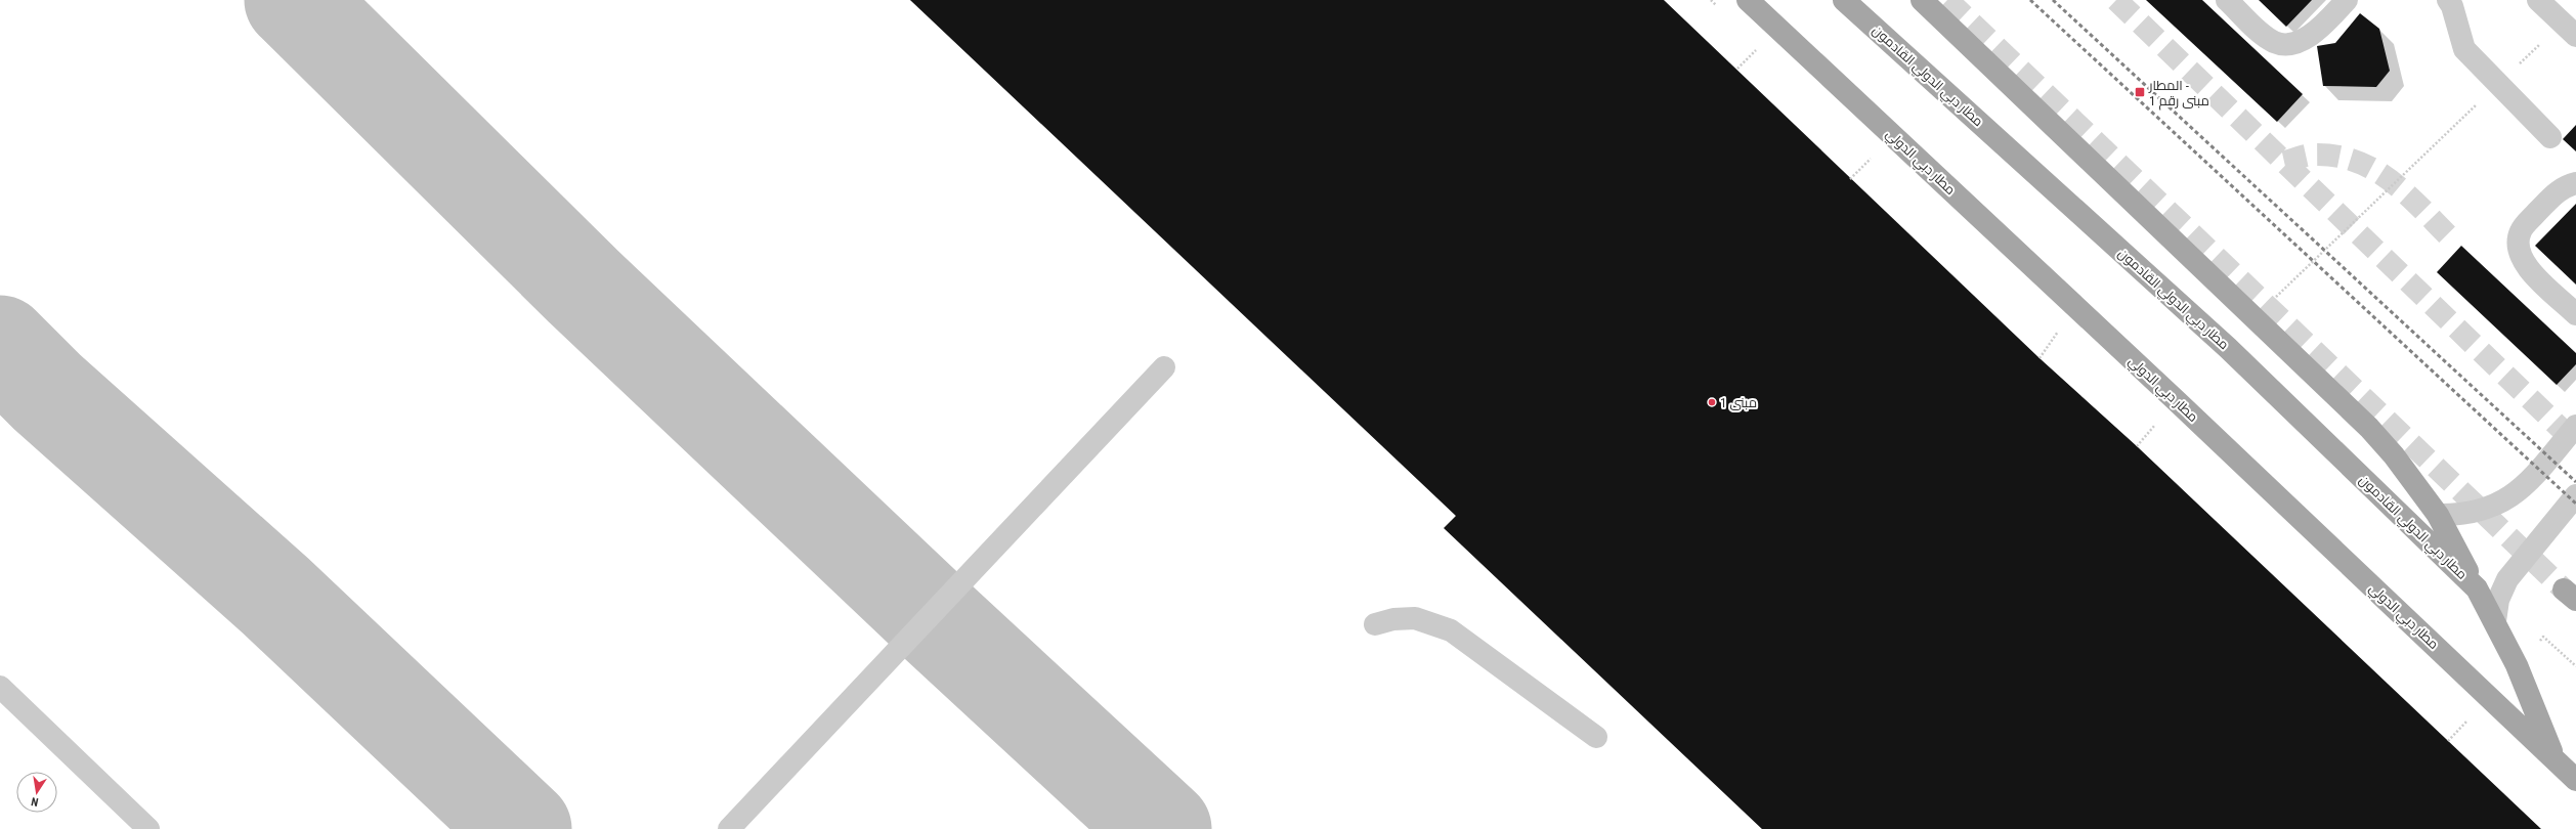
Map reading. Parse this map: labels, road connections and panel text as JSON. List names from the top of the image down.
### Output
{
  "streets": {
    "main road": ["مطار دبي الدولي القادمون", "مطار دبي الدولي"]
  },
  "crossings": [
    ["مطار دبي الدولي القادمون", "مطار دبي الدولي"]
  ],
  "places": {
    "transit": ["المطار - مبنى رقم 1"],
    "other": ["مبنى 1"]
  },
  "north": "bottom"
}
